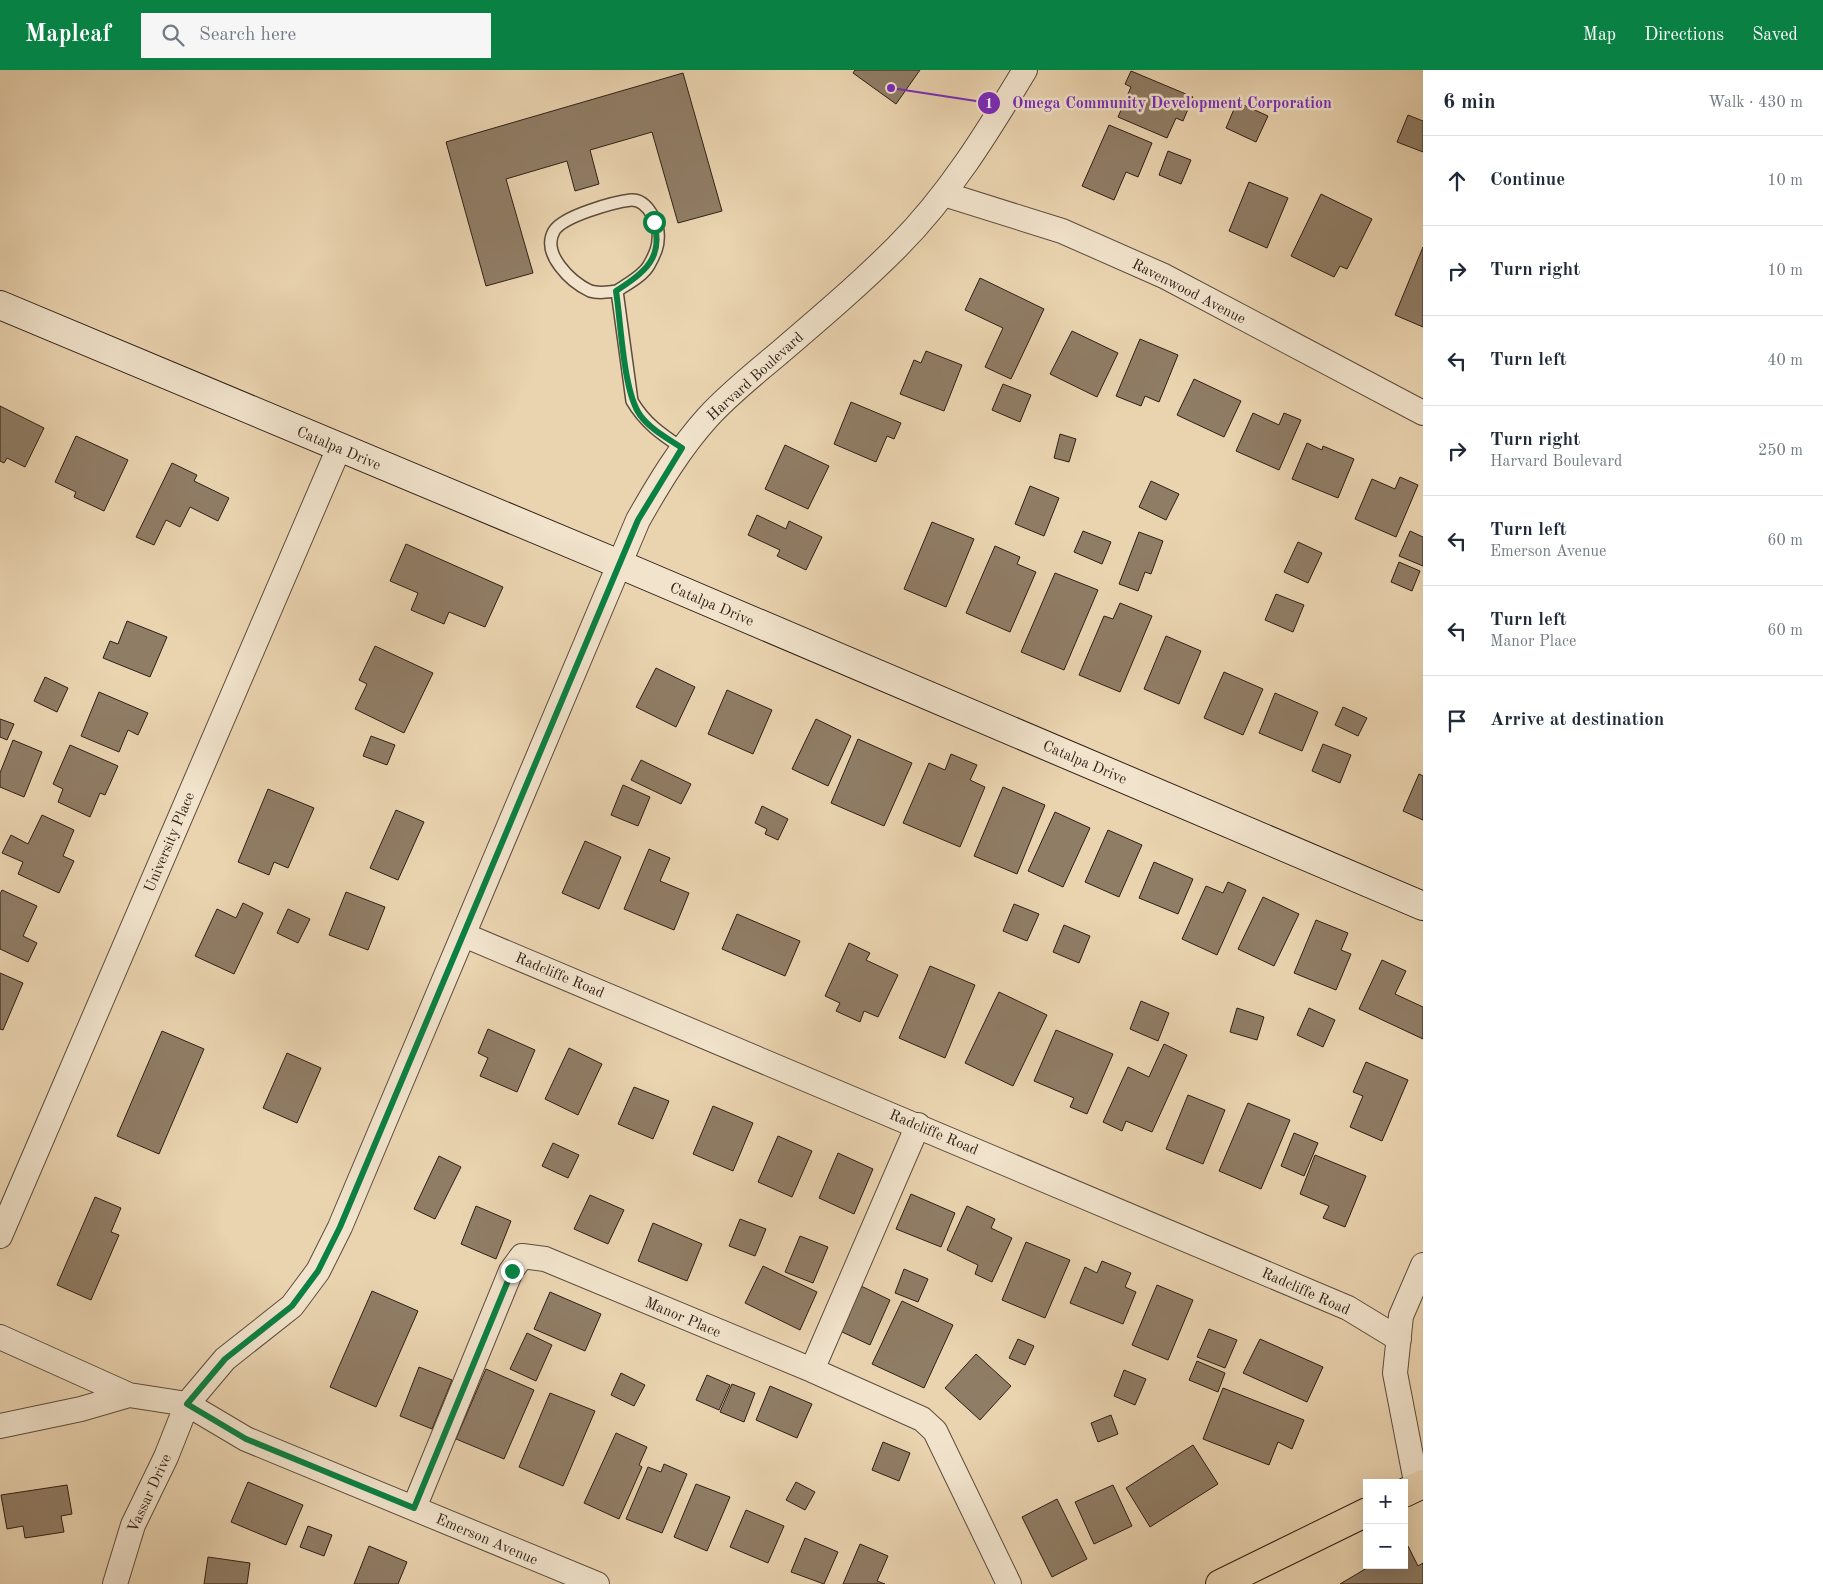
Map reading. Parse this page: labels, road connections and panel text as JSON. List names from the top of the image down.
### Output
{
  "streets": {
    "street": [
      "Ravenwood Avenue",
      "Harvard Boulevard",
      "Catalpa Drive",
      "University Place",
      "Radcliffe Road",
      "Manor Place",
      "Vassar Drive",
      "Emerson Avenue"
    ]
  },
  "crossings": [
    ["Ravenwood Avenue", "Harvard Boulevard"],
    ["Harvard Boulevard", "Catalpa Drive"],
    ["Harvard Boulevard", "Radcliffe Road"],
    ["Harvard Boulevard", "Vassar Drive"],
    ["Harvard Boulevard", "Emerson Avenue"],
    ["Catalpa Drive", "University Place"],
    ["Manor Place", "Emerson Avenue"],
    ["Vassar Drive", "Emerson Avenue"]
  ],
  "places": ["Omega Community Development Corporation"],
  "page": {
    "header": "Mapleaf",
    "search": "Search here",
    "nav": ["Map", "Directions", "Saved"],
    "heading": ["6 min", "Walk · 430 m"],
    "list": [
      ["Continue", "10 m"],
      ["Turn right", "10 m"],
      ["Turn left", "40 m"],
      ["Turn right", "Harvard Boulevard", "250 m"],
      ["Turn left", "Emerson Avenue", "60 m"],
      ["Turn left", "Manor Place", "60 m"],
      "Arrive at destination"
    ],
    "map_buttons": ["+", "−"]
  }
}
